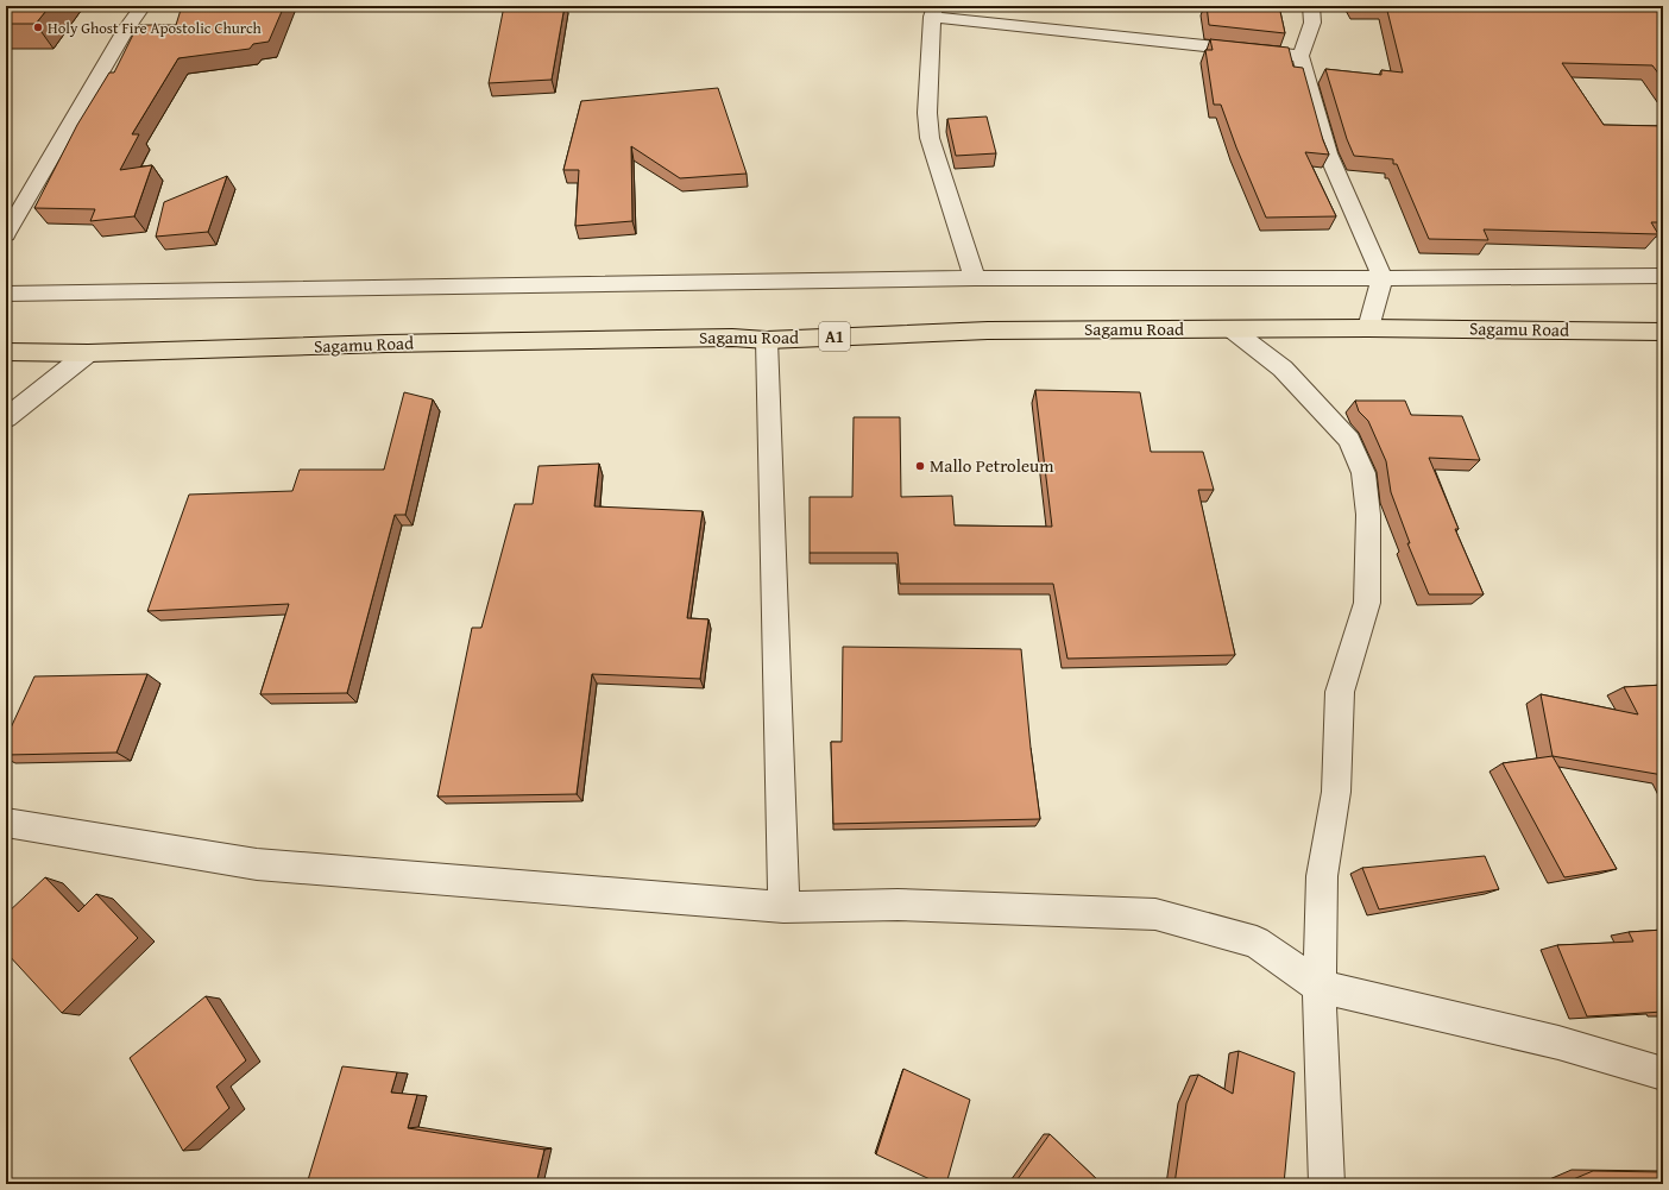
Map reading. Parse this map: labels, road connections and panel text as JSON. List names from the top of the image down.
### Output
{
  "streets": {
    "highway": ["Sagamu Road", "A1"]
  },
  "places": ["Holy Ghost Fire Apostolic Church", "Mallo Petroleum"]
}
